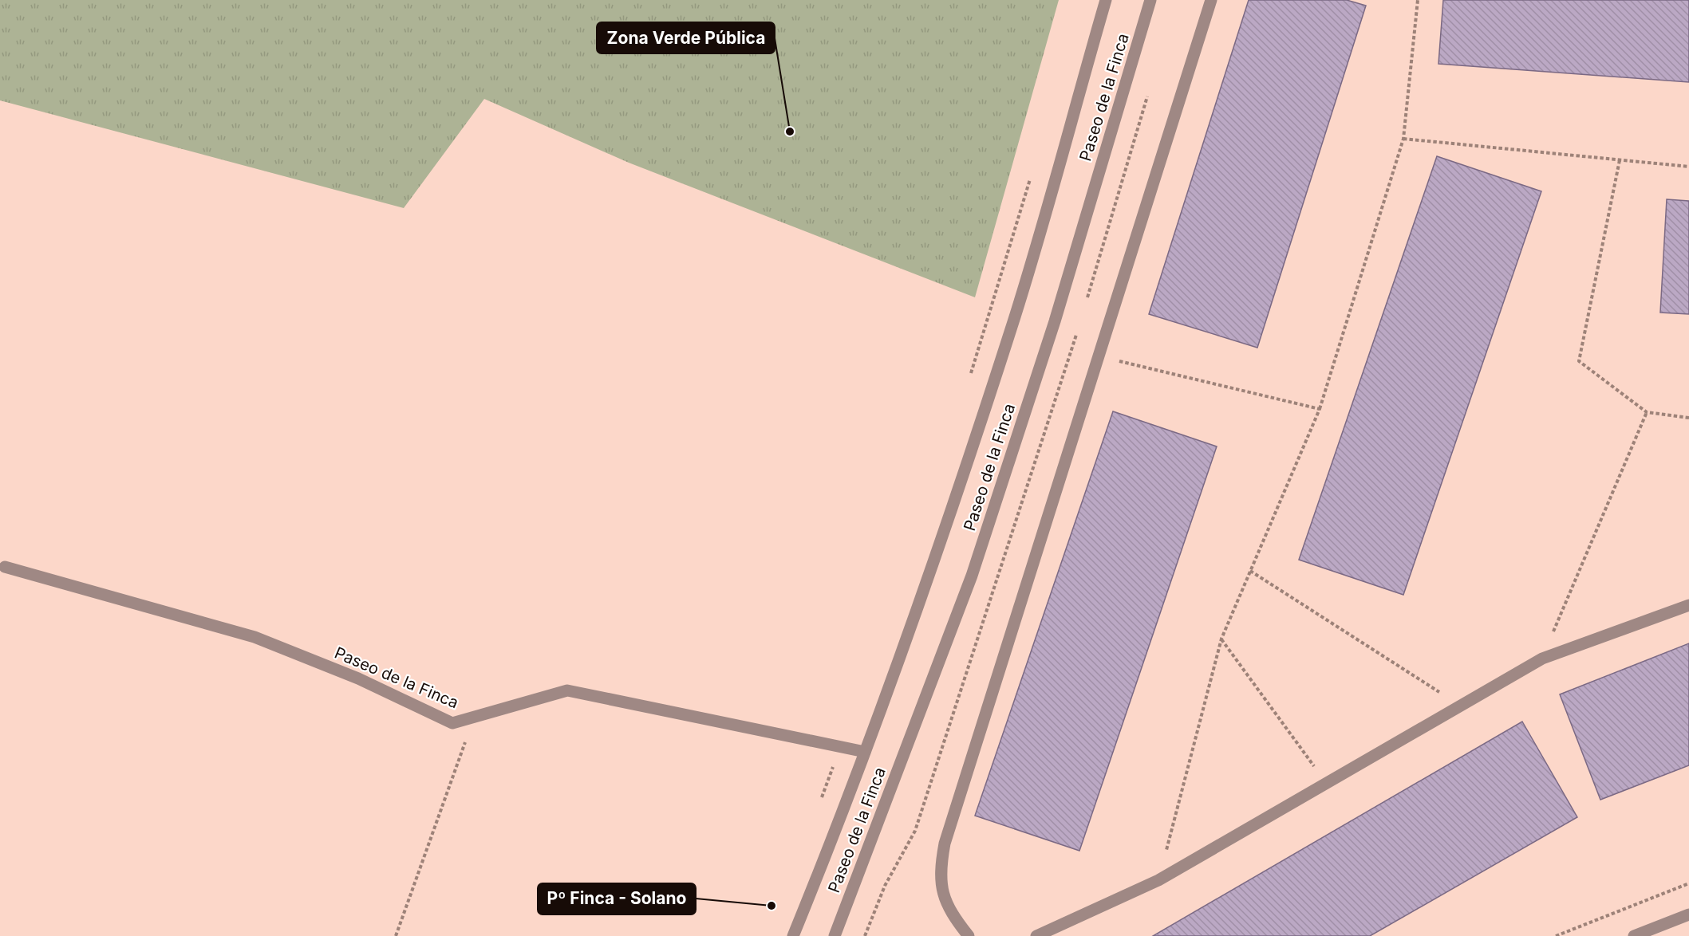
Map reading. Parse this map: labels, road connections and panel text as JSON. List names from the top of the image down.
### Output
{
  "streets": {
    "street": ["Paseo de la Finca"]
  },
  "places": ["Zona Verde Pública", "Pº Finca - Solano"]
}
